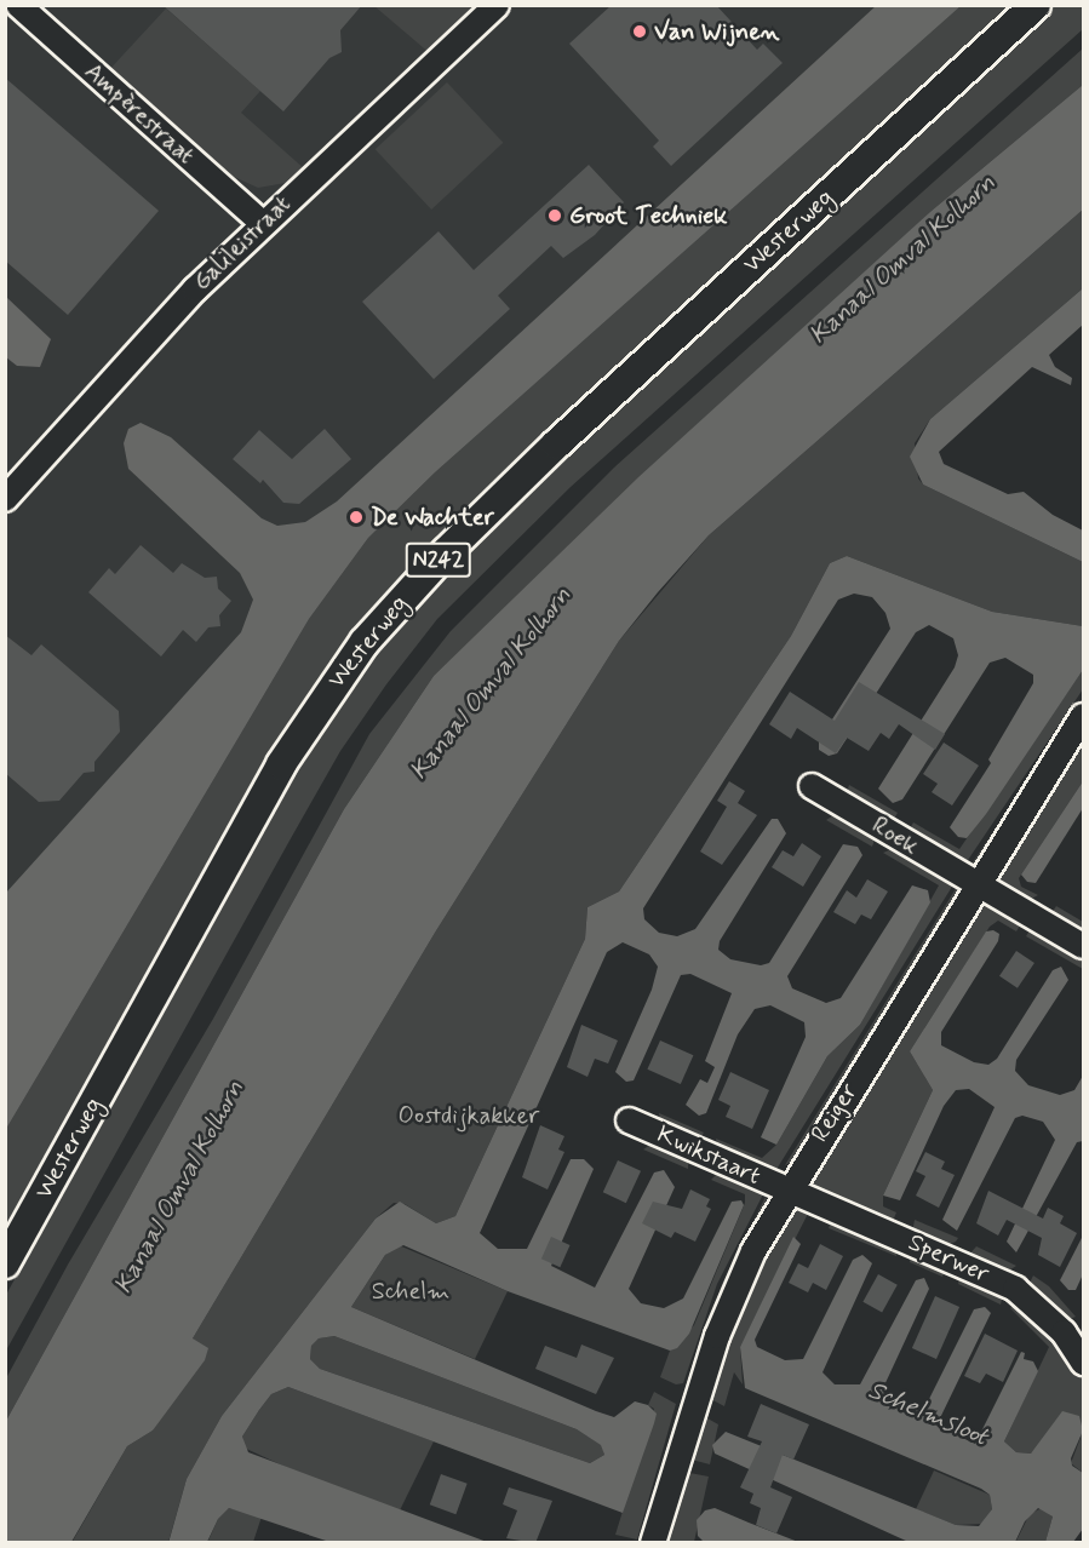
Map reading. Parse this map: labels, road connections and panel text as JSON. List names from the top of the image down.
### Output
{
  "streets": {
    "main road": ["Westerweg", "N242"],
    "street": [
      "Ampèrestraat",
      "Galileistraat",
      "Roek",
      "Reiger",
      "Kwikstaart",
      "Sperwer"
    ]
  },
  "crossings": [
    ["Ampèrestraat", "Galileistraat"],
    ["Roek", "Reiger"],
    ["Reiger", "Kwikstaart"],
    ["Reiger", "Sperwer"],
    ["Kwikstaart", "Sperwer"]
  ],
  "water": ["Kanaal Omval Kolhorn", "Schelmsloot"],
  "parks": ["Oostdijkakker", "Schelm"],
  "places": ["Van Wijnen", "Groot Techniek", "De Wachter"]
}
